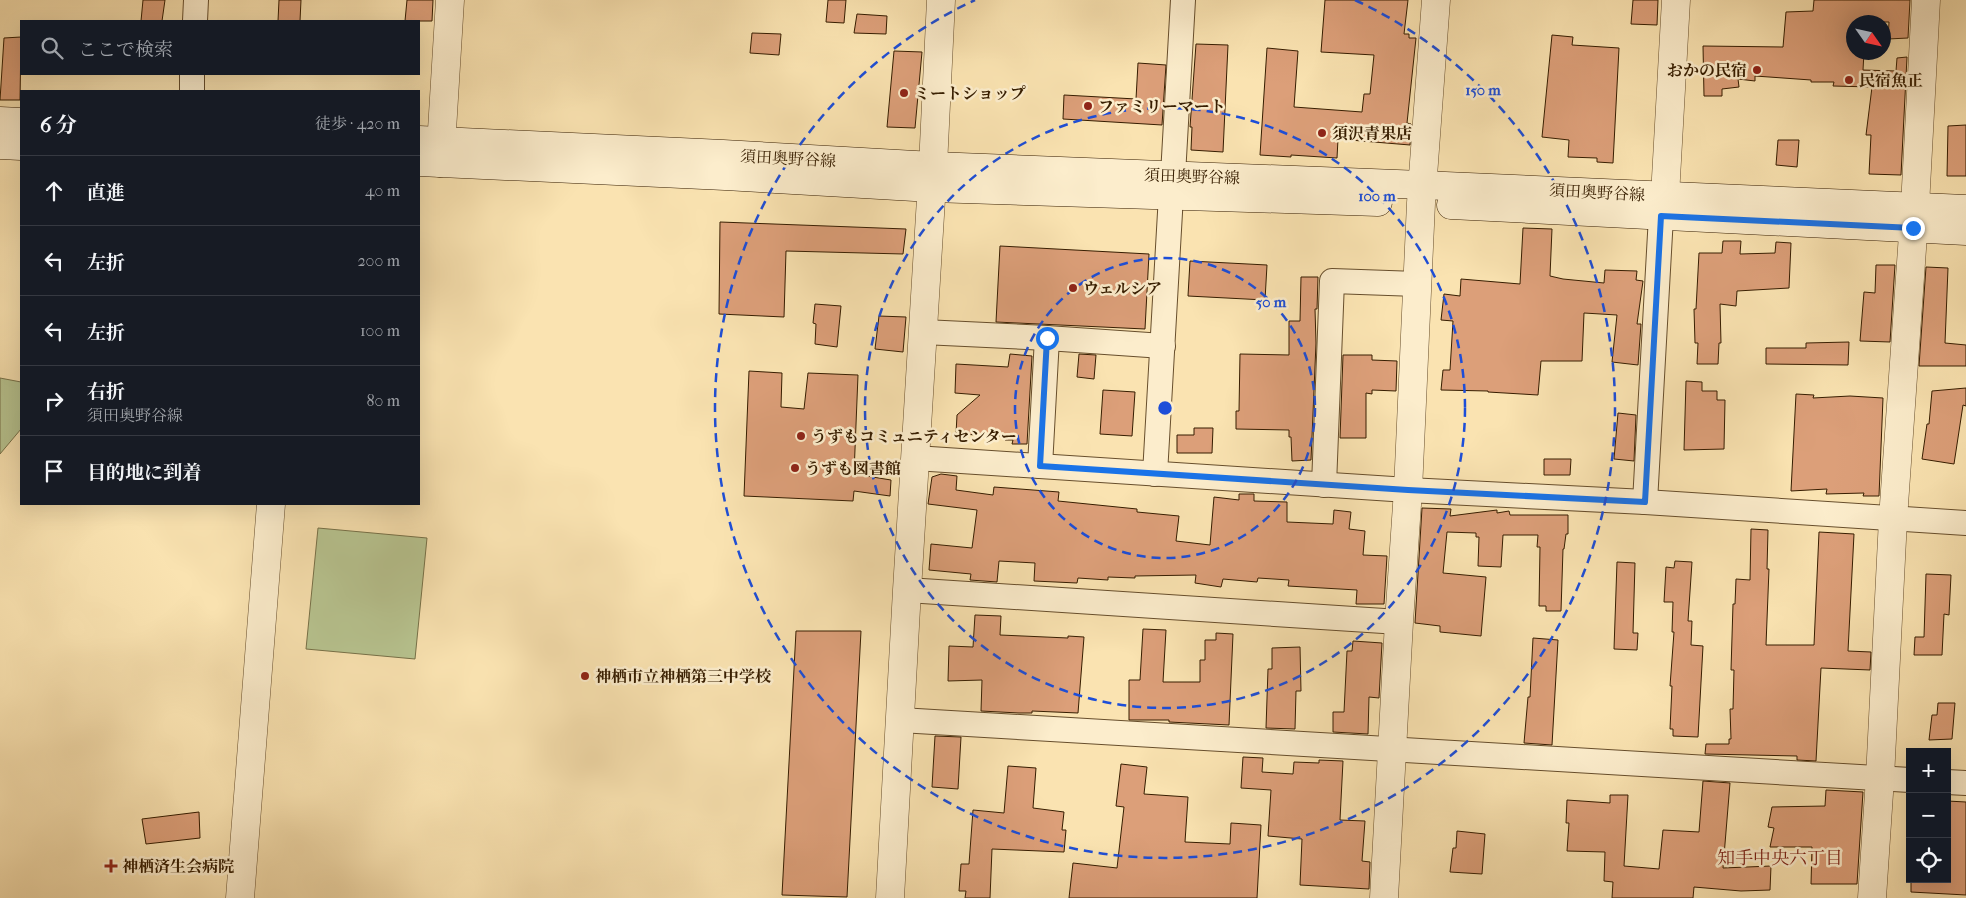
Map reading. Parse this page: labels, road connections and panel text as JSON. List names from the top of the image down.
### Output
{
  "streets": {
    "street": ["須田奥野谷線"]
  },
  "districts": ["知手中央六丁目"],
  "places": {
    "other": [
      "おかの民宿",
      "民宿魚正",
      "ミートショップ",
      "ファミリーマート",
      "須沢青果店",
      "ウェルシア",
      "うずもコミュニティセンター",
      "うずも図書館",
      "神栖市立神栖第三中学校"
    ],
    "health": ["神栖済生会病院"]
  },
  "north": "bottom right",
  "page": {
    "search": "ここで検索",
    "heading": ["6 分", "徒歩 · 420 m"],
    "list": [
      ["直進", "40 m"],
      ["左折", "200 m"],
      ["左折", "100 m"],
      ["右折", "須田奥野谷線", "80 m"],
      "目的地に到着"
    ],
    "map_buttons": ["+", "−"]
  },
  "rings": ["150 m", "100 m", "50 m"]
}
